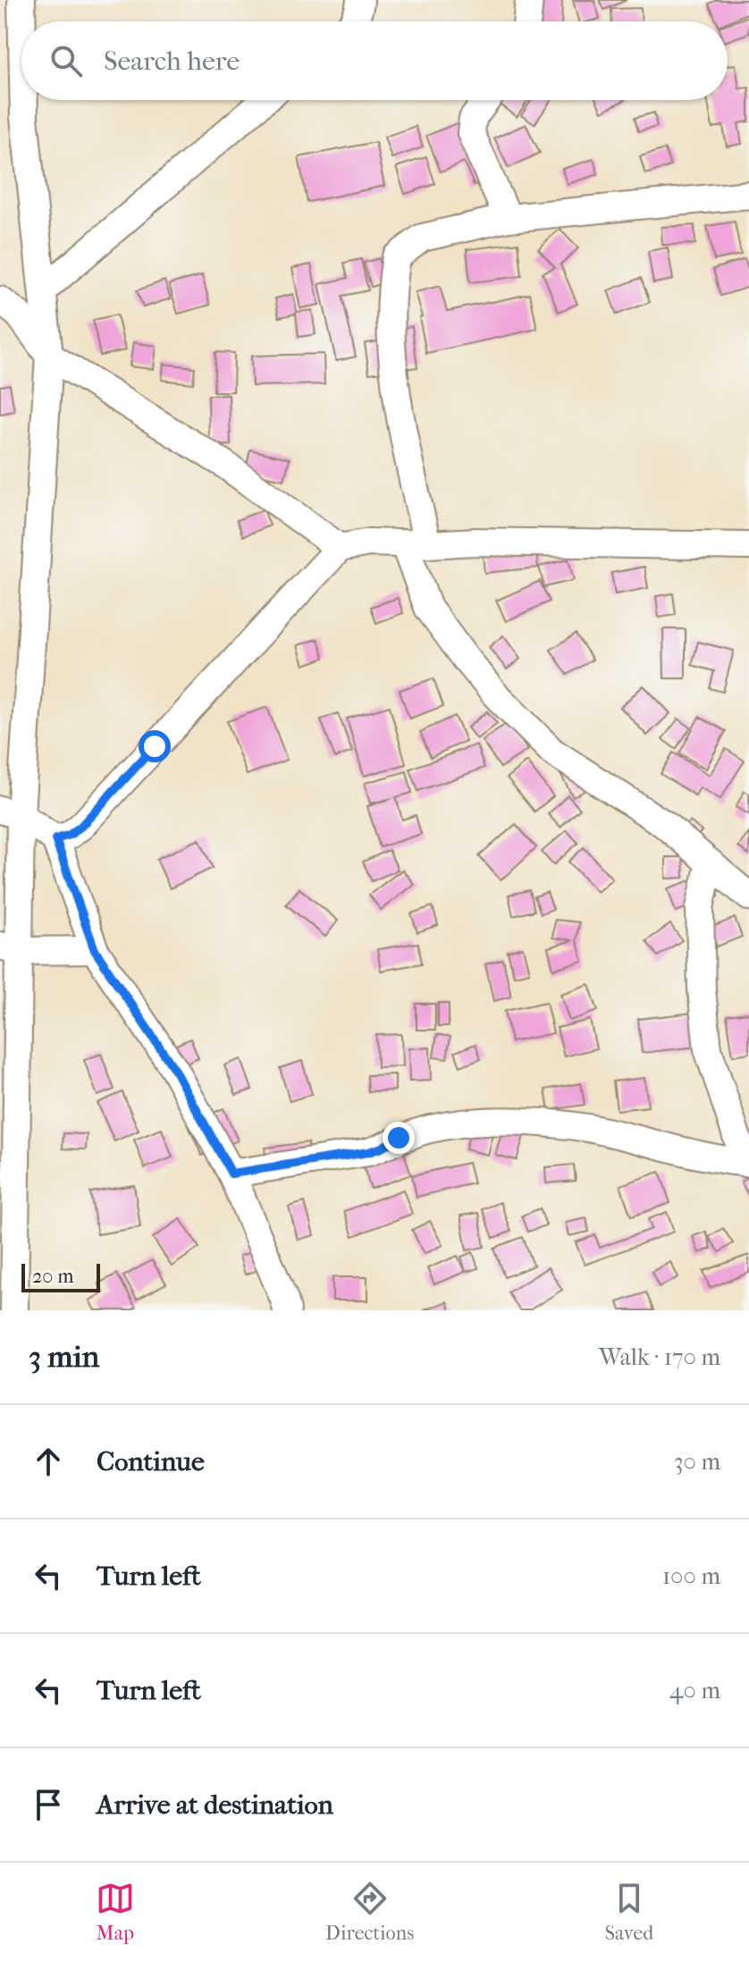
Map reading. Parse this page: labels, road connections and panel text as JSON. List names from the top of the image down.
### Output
{
  "scale_bar": "20 m",
  "page": {
    "search": "Search here",
    "scale": "20 m",
    "heading": ["3 min", "Walk · 170 m"],
    "list": [
      ["Continue", "30 m"],
      ["Turn left", "100 m"],
      ["Turn left", "40 m"],
      "Arrive at destination"
    ],
    "nav": ["Map", "Directions", "Saved"]
  }
}
